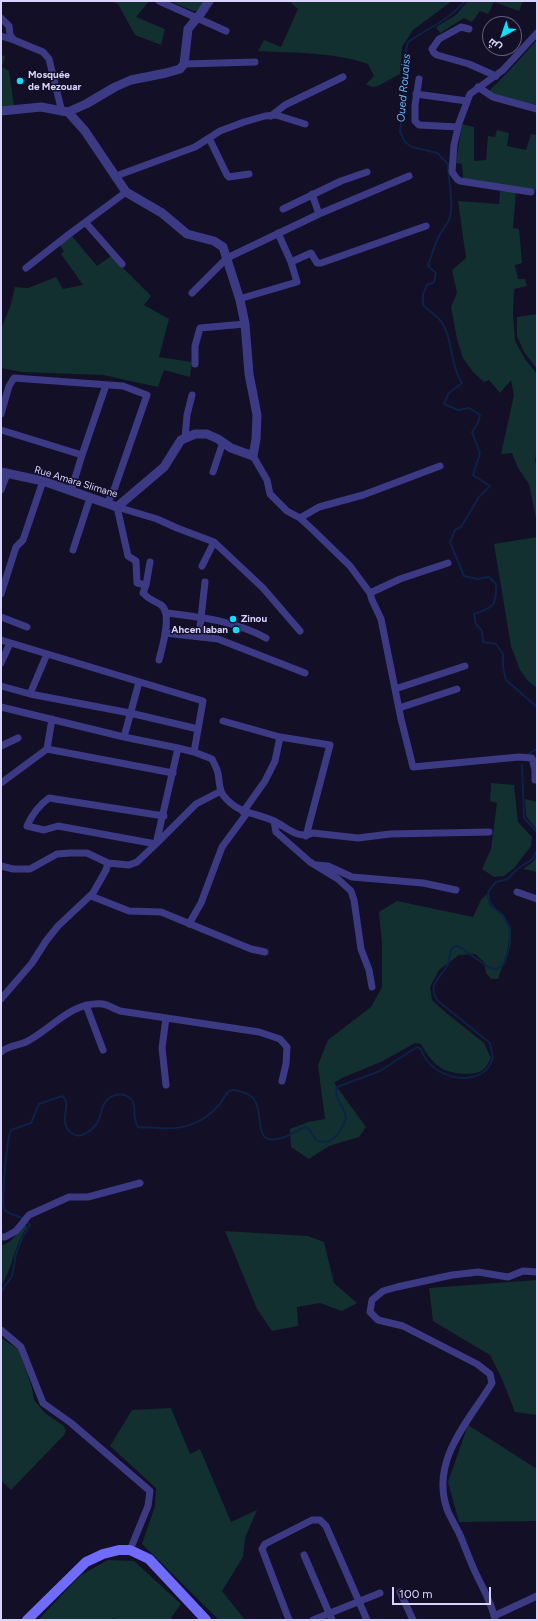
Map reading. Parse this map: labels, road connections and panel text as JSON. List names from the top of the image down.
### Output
{
  "streets": {
    "street": ["Rue Amara Slimane"]
  },
  "water": ["Oued Rouaiss"],
  "places": ["Mosquée de Mezouar", "Zinou", "Ahcen laban"],
  "scale_bar": "100 m",
  "north": "bottom left"
}
